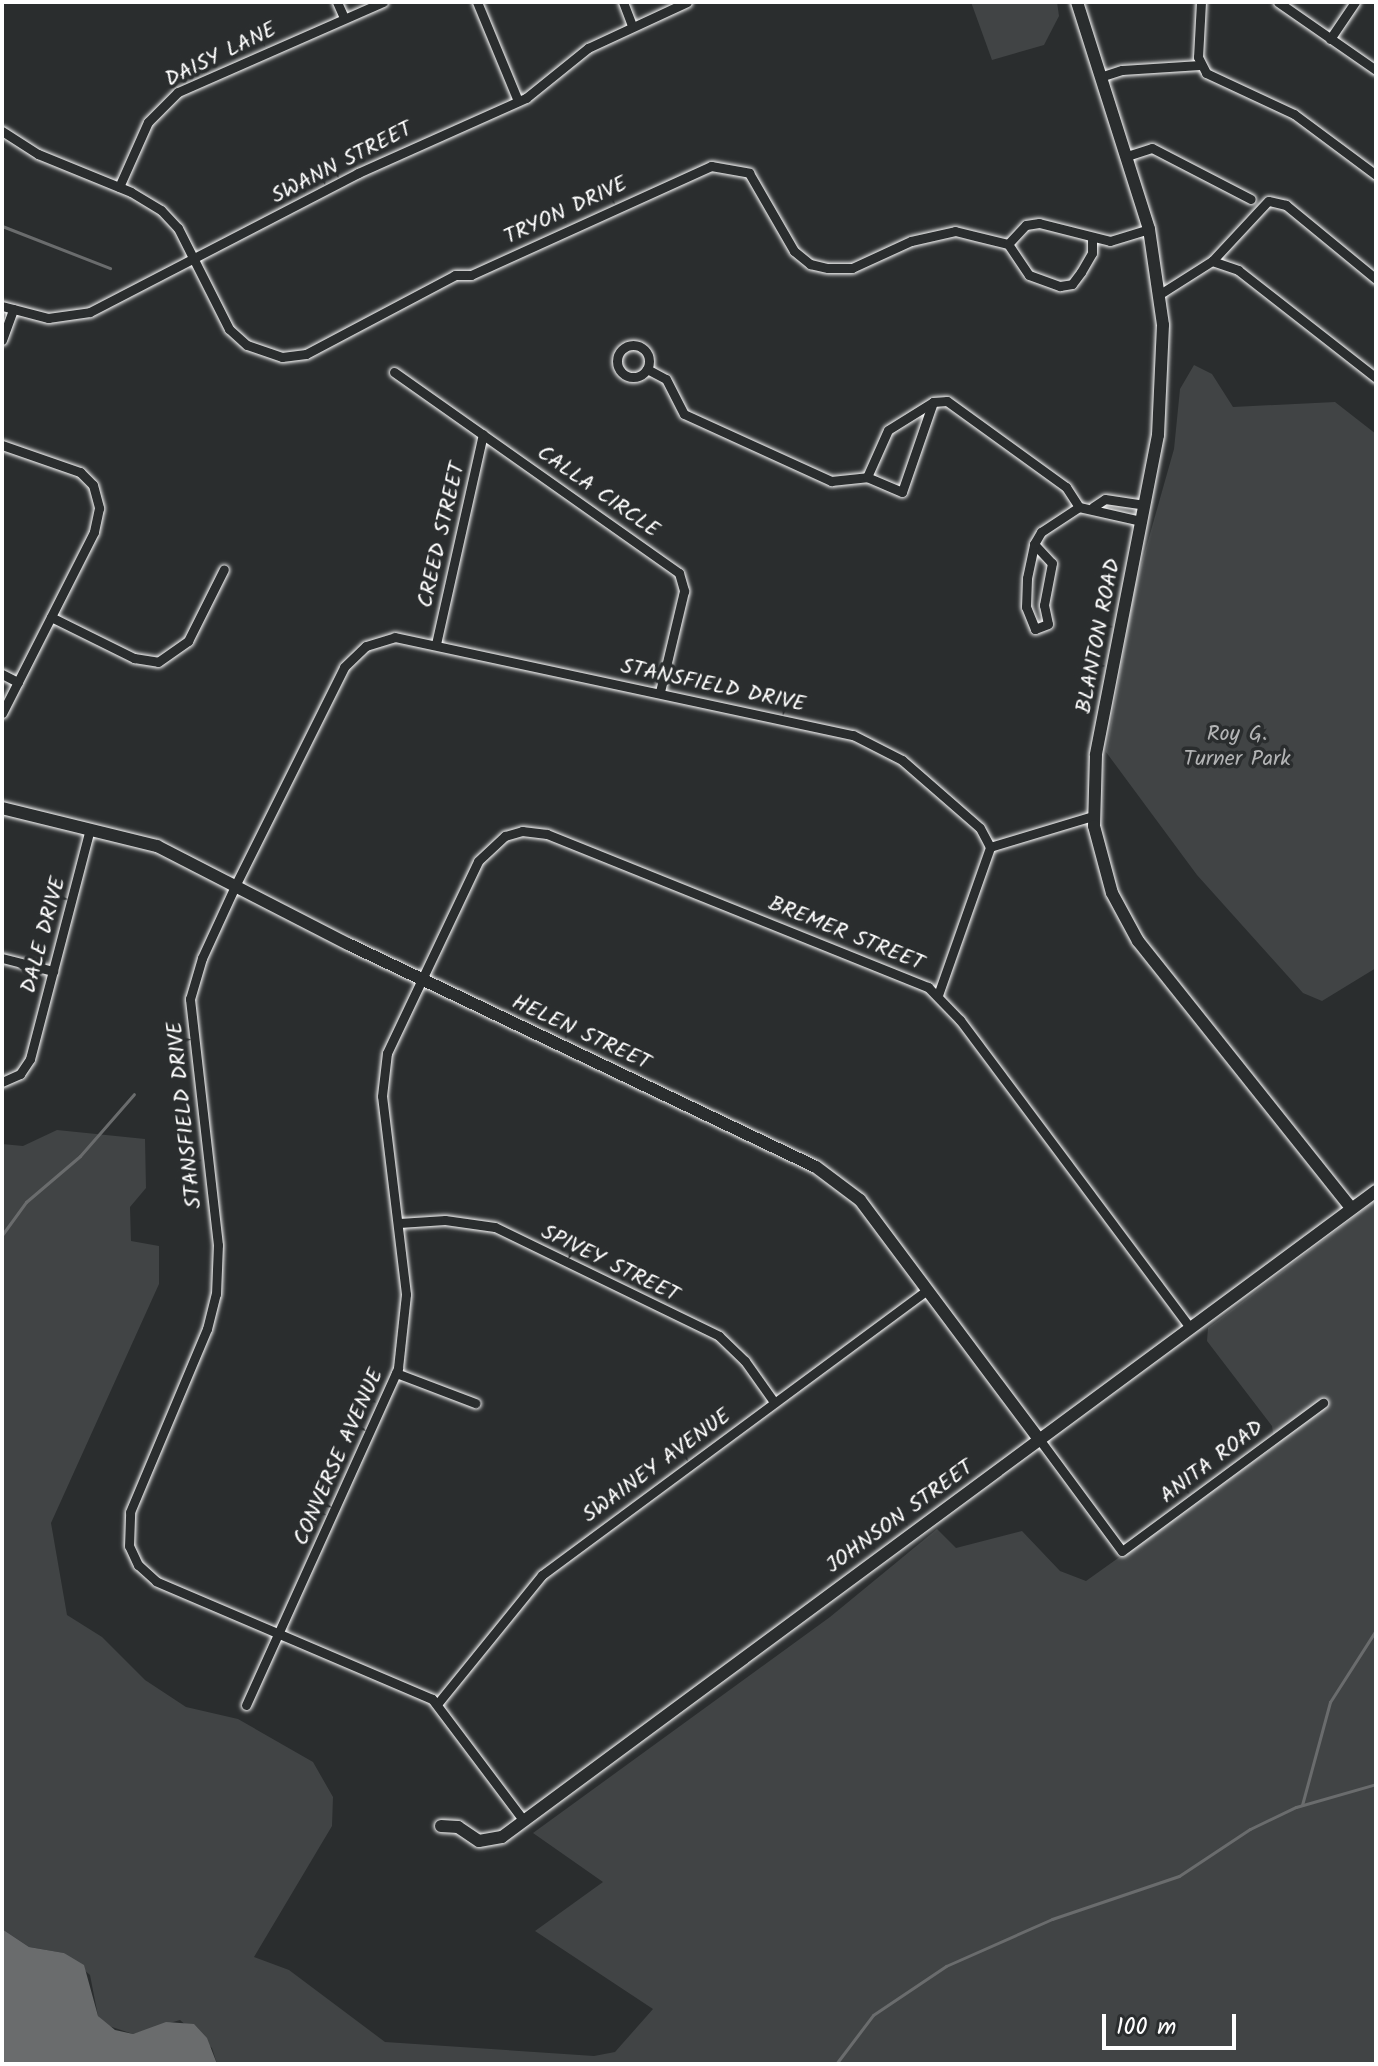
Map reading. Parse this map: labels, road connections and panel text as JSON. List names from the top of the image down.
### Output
{
  "streets": {
    "street": [
      "DAISY LANE",
      "SWANN STREET",
      "TRYON DRIVE",
      "CALLA CIRCLE",
      "CREED STREET",
      "BLANTON ROAD",
      "STANSFIELD DRIVE",
      "BREMER STREET",
      "DALE DRIVE",
      "HELEN STREET",
      "SPIVEY STREET",
      "CONVERSE AVENUE",
      "ANITA ROAD",
      "SWAINEY AVENUE",
      "JOHNSON STREET"
    ]
  },
  "crossings": [
    ["DAISY LANE", "TRYON DRIVE"],
    ["SWANN STREET", "TRYON DRIVE"],
    ["CALLA CIRCLE", "CREED STREET"],
    ["CALLA CIRCLE", "STANSFIELD DRIVE"],
    ["CREED STREET", "STANSFIELD DRIVE"],
    ["BLANTON ROAD", "JOHNSON STREET"],
    ["STANSFIELD DRIVE", "HELEN STREET"],
    ["STANSFIELD DRIVE", "CONVERSE AVENUE"],
    ["STANSFIELD DRIVE", "SWAINEY AVENUE"],
    ["STANSFIELD DRIVE", "JOHNSON STREET"],
    ["BREMER STREET", "HELEN STREET"],
    ["BREMER STREET", "CONVERSE AVENUE"],
    ["BREMER STREET", "JOHNSON STREET"],
    ["DALE DRIVE", "HELEN STREET"],
    ["HELEN STREET", "CONVERSE AVENUE"],
    ["HELEN STREET", "ANITA ROAD"],
    ["HELEN STREET", "SWAINEY AVENUE"],
    ["HELEN STREET", "JOHNSON STREET"],
    ["SPIVEY STREET", "CONVERSE AVENUE"],
    ["SPIVEY STREET", "SWAINEY AVENUE"],
    ["ANITA ROAD", "JOHNSON STREET"]
  ],
  "parks": ["Roy G. Turner Park"],
  "scale_bar": "100 m"
}
